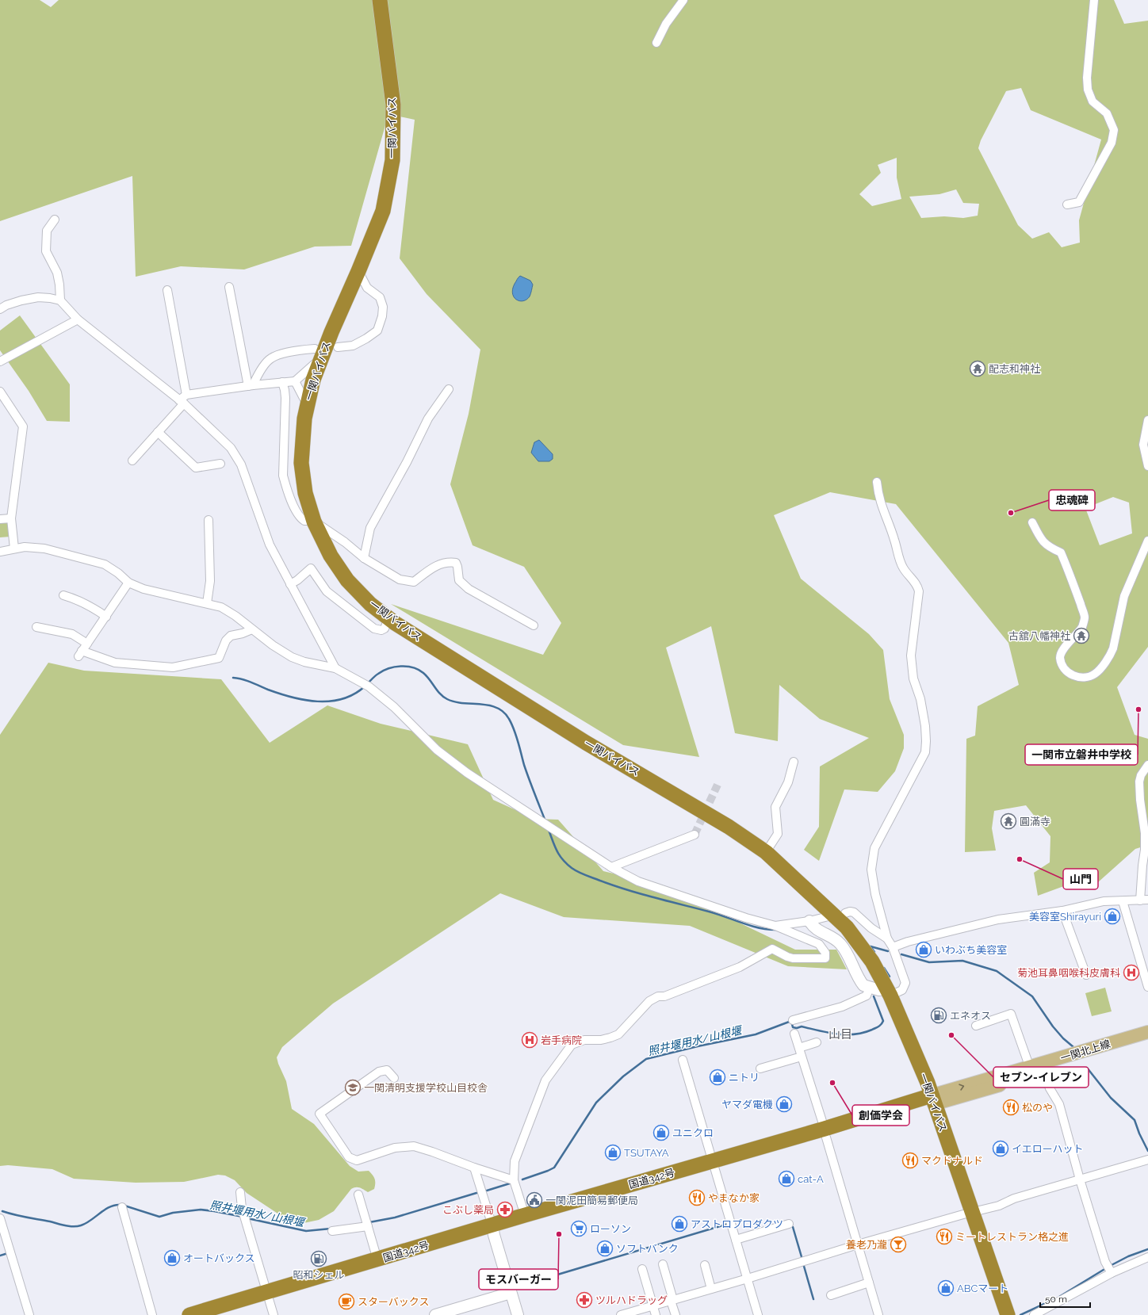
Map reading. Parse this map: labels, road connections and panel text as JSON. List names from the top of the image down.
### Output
{
  "streets": {
    "highway": ["一関バイパス", "国道342号"],
    "main road": ["一関北上線"]
  },
  "crossings": [
    ["一関バイパス", "一関北上線"],
    ["一関バイパス", "国道342号"],
    ["一関北上線", "国道342号"]
  ],
  "districts": ["山目"],
  "water": ["照井堰用水/山根堰"],
  "places": {
    "temple": ["配志和神社", "古舘八幡神社", "圓滿寺"],
    "other": [
      "忠魂碑",
      "一関市立磐井中学校",
      "山門",
      "セブン-イレブン",
      "創価学会",
      "モスバーガー"
    ],
    "shop": [
      "美容室Shirayuri",
      "いわぶち美容室",
      "ニトリ",
      "ヤマダ電機",
      "ユニクロ",
      "イエローハット",
      "TSUTAYA",
      "cat-A",
      "アストロプロダクツ",
      "ソフトバンク",
      "オートバックス",
      "ABCマート"
    ],
    "hospital": ["菊池耳鼻咽喉科皮膚科", "岩手病院"],
    "fuel station": ["エネオス", "昭和シェル"],
    "school or university": ["一関清明支援学校山目校舎"],
    "restaurant": [
      "松のや",
      "マクドナルド",
      "やまなか家",
      "ミートレストラン格之進"
    ],
    "public building": ["一関泥田簡易郵便局"],
    "pharmacy": ["こぶし薬局", "ツルハドラッグ"],
    "supermarket": ["ローソン"],
    "bar": ["養老乃瀧"],
    "cafe": ["スターバックス"]
  },
  "scale_bar": "50 m"
}
